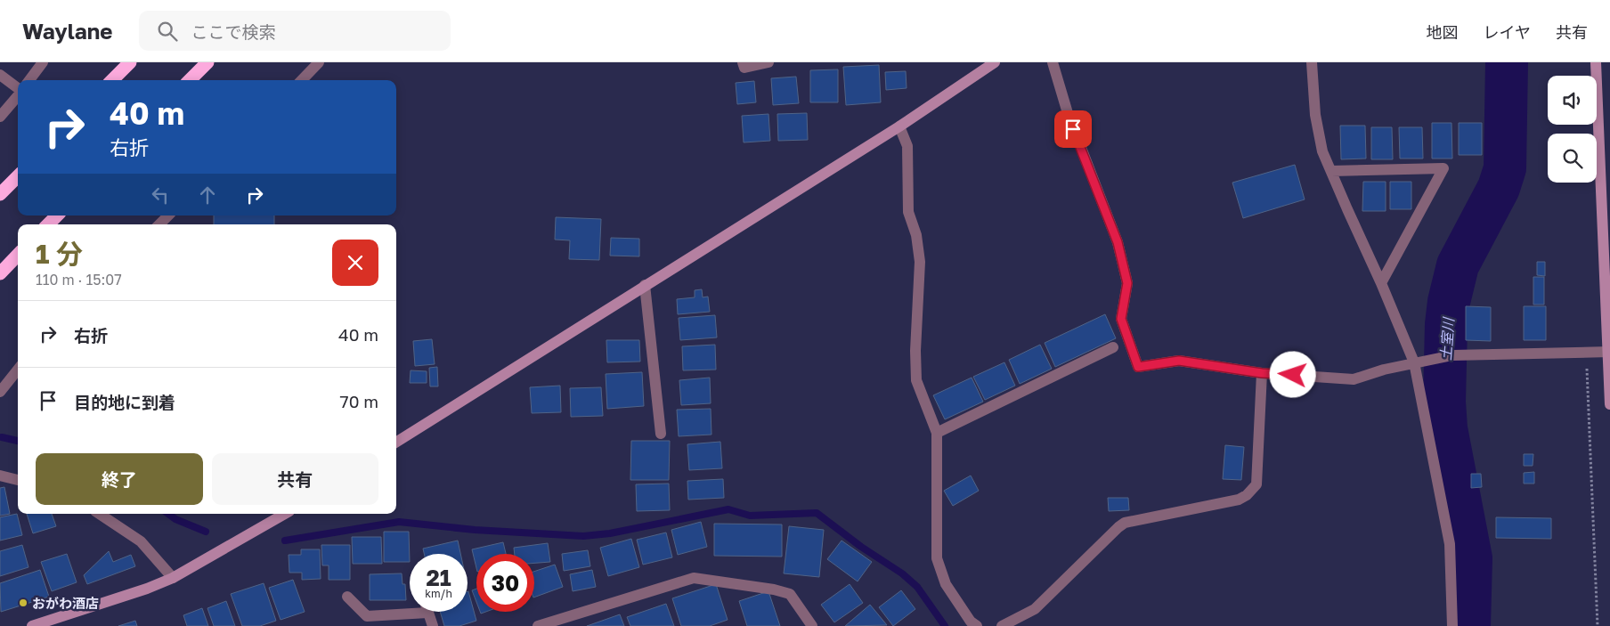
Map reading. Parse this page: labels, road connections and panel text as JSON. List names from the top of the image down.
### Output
{
  "water": ["土室川"],
  "places": ["おがわ酒店"],
  "page": {
    "header": "Waylane",
    "search": "ここで検索",
    "nav": ["地図", "レイヤ", "共有"],
    "turn": ["40 m", "右折"],
    "heading": ["1 分", "110 m · 15:07"],
    "list": [
      {
        "name": "右折",
        "value": "40 m"
      },
      {
        "name": "目的地に到着",
        "value": "70 m"
      }
    ],
    "buttons": ["終了", "共有"],
    "speed": "21 km/h",
    "limit": "30"
  }
}
